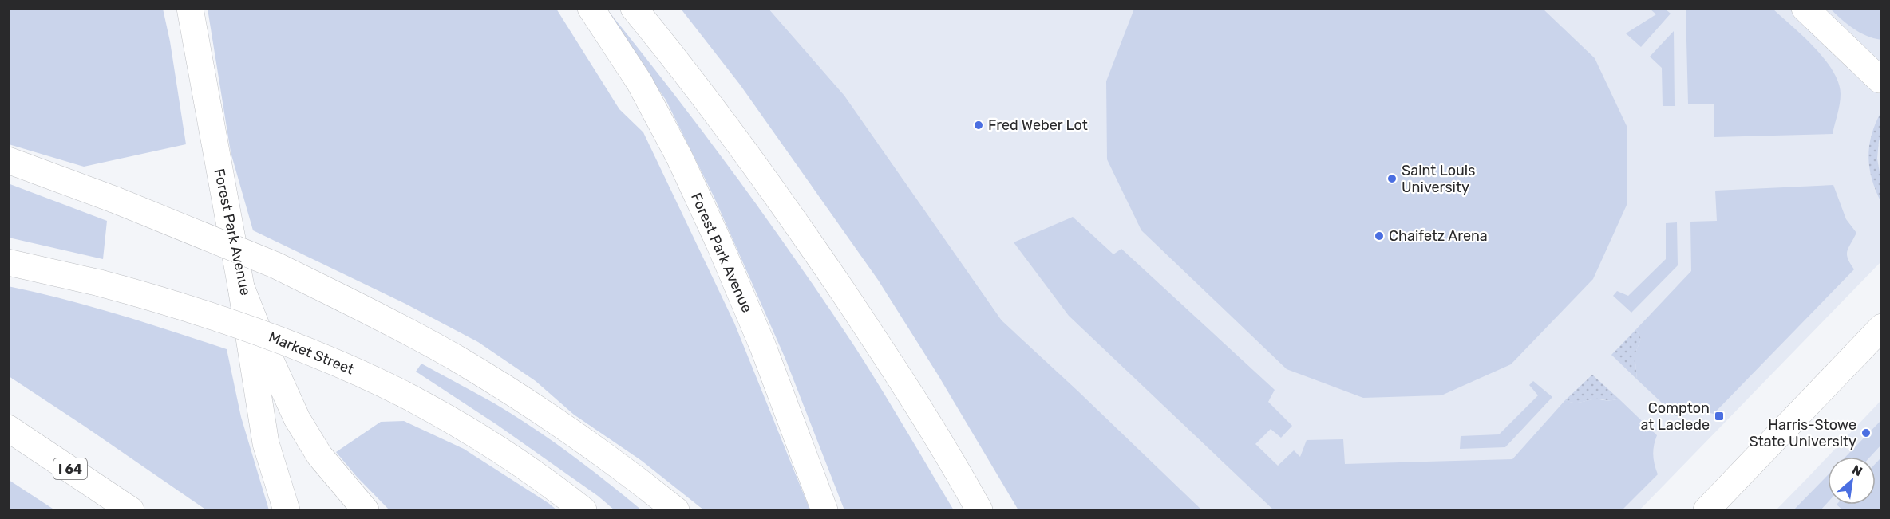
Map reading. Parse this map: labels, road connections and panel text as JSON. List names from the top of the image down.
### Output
{
  "streets": {
    "main road": ["Forest Park Avenue", "Market Street", "I 64"]
  },
  "places": {
    "other": [
      "Fred Weber Lot",
      "Saint Louis University",
      "Chaifetz Arena",
      "Harris-Stowe State University"
    ],
    "transit": ["Compton at Laclede"]
  },
  "north": "top right"
}
